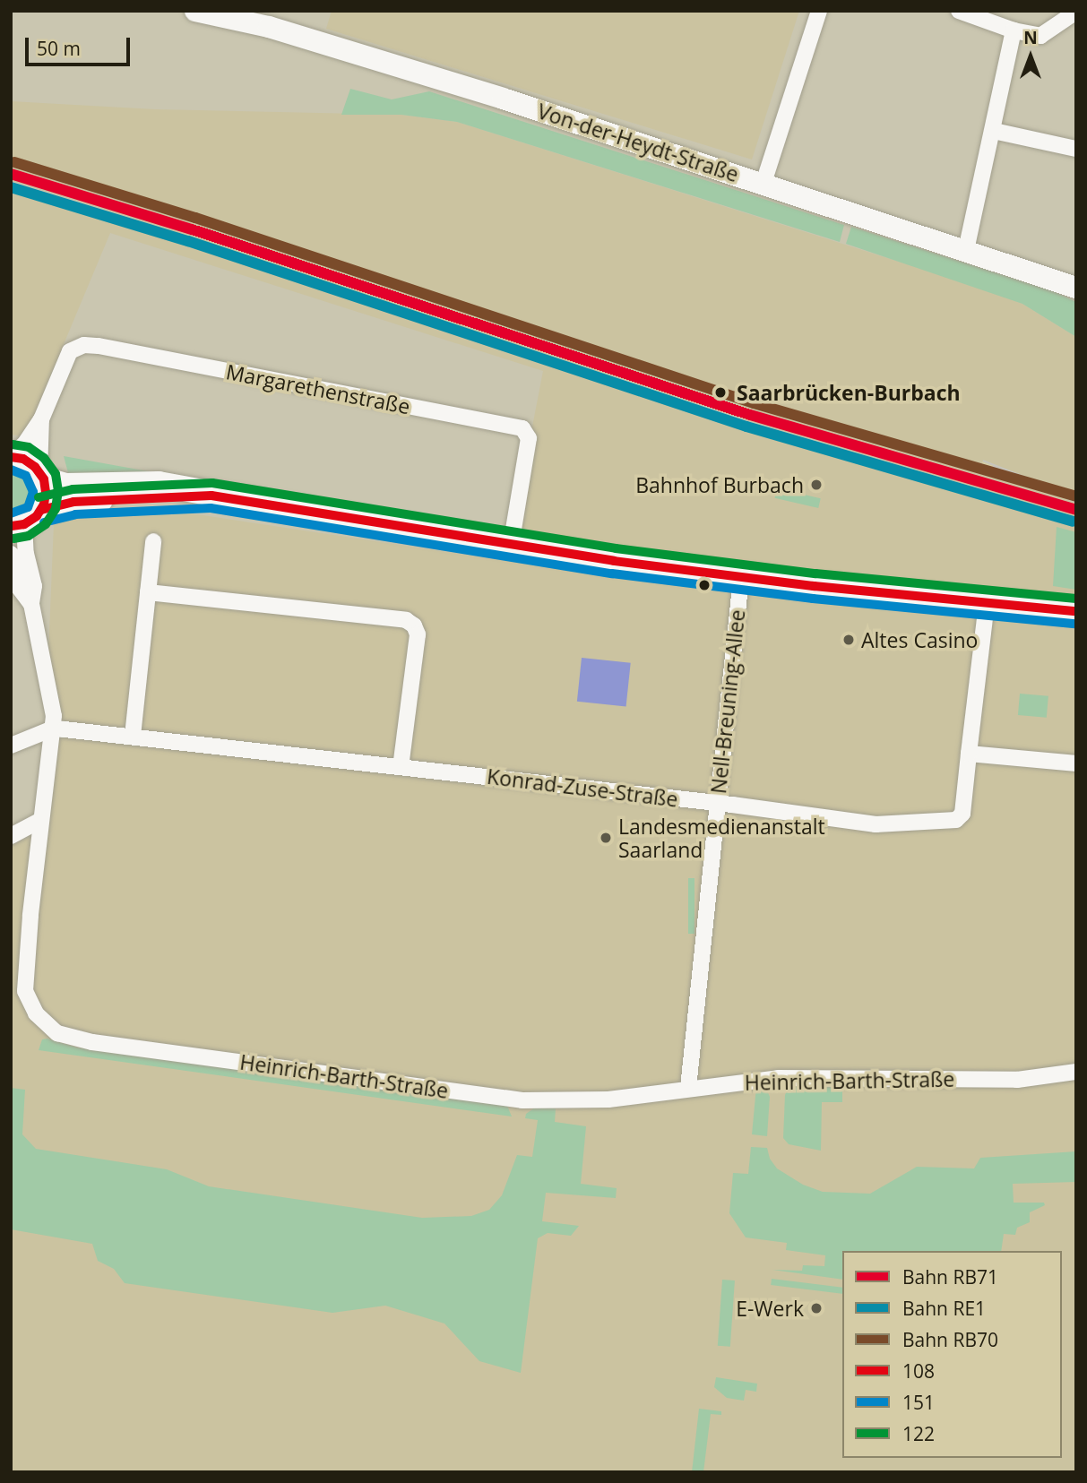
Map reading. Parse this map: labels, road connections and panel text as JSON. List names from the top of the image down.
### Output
{
  "streets": {
    "main road": ["Von-der-Heydt-Straße"],
    "street": [
      "Margarethenstraße",
      "Nell-Breuning-Allee",
      "Konrad-Zuse-Straße",
      "Heinrich-Barth-Straße"
    ]
  },
  "crossings": [
    ["Nell-Breuning-Allee", "Konrad-Zuse-Straße"],
    ["Nell-Breuning-Allee", "Heinrich-Barth-Straße"],
    ["Konrad-Zuse-Straße", "Heinrich-Barth-Straße"]
  ],
  "places": [
    "Saarbrücken-Burbach",
    "Bahnhof Burbach",
    "Altes Casino",
    "Landesmedienanstalt Saarland",
    "E-Werk"
  ],
  "lines": [
    "rail line RB70",
    "rail line RB71",
    "rail line RE1",
    "transit line 122",
    "transit line 108",
    "transit line 151"
  ],
  "legend": [
    "Bahn RB71",
    "Bahn RE1",
    "Bahn RB70",
    "108",
    "151",
    "122"
  ],
  "scale_bar": "50 m",
  "north": "top"
}
